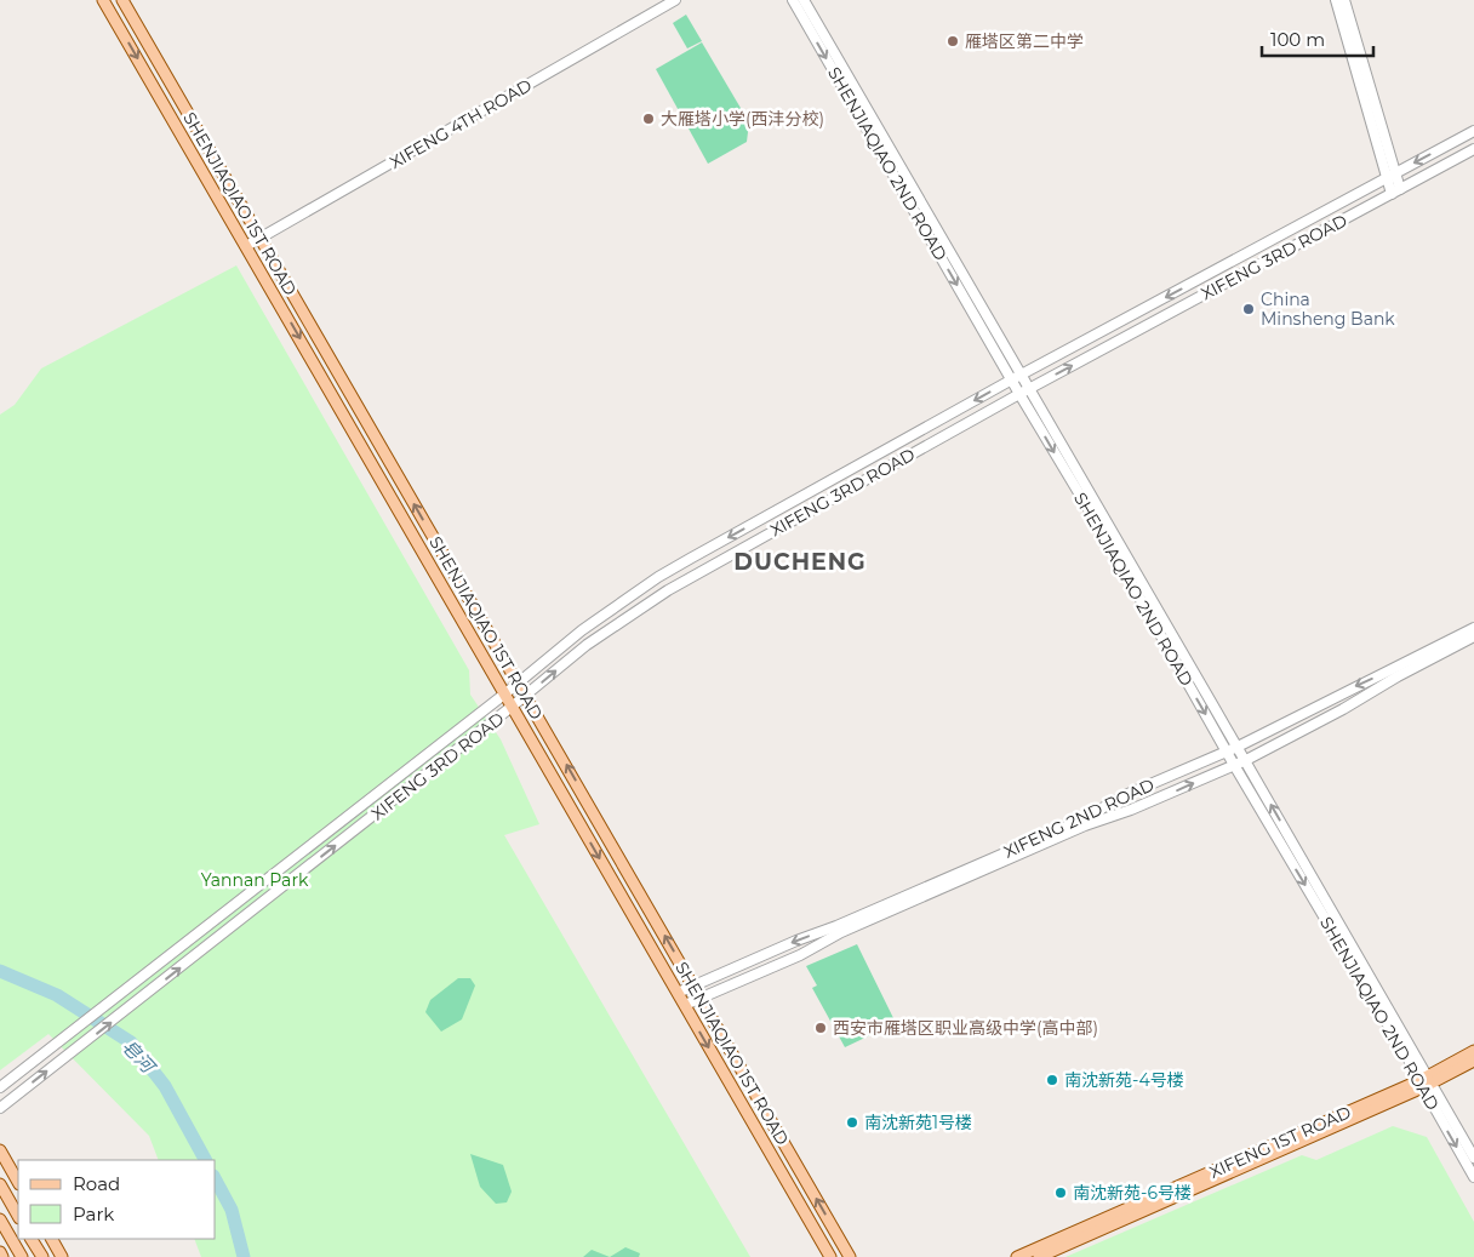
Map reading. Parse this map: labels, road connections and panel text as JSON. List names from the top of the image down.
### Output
{
  "streets": {
    "main road": ["SHENJIAQIAO 1ST ROAD", "XIFENG 1ST ROAD"],
    "street": [
      "XIFENG 4TH ROAD",
      "SHENJIAQIAO 2ND ROAD",
      "XIFENG 3RD ROAD",
      "XIFENG 2ND ROAD"
    ]
  },
  "crossings": [
    ["XIFENG 4TH ROAD", "SHENJIAQIAO 1ST ROAD"],
    ["SHENJIAQIAO 2ND ROAD", "XIFENG 3RD ROAD"],
    ["SHENJIAQIAO 2ND ROAD", "XIFENG 2ND ROAD"],
    ["SHENJIAQIAO 2ND ROAD", "XIFENG 1ST ROAD"],
    ["SHENJIAQIAO 1ST ROAD", "XIFENG 3RD ROAD"],
    ["SHENJIAQIAO 1ST ROAD", "XIFENG 2ND ROAD"]
  ],
  "districts": ["DUCHENG"],
  "water": ["皂河"],
  "parks": ["Yannan Park"],
  "places": [
    "雁塔区第二中学",
    "大雁塔小学(西沣分校)",
    "China Minsheng Bank",
    "西安市雁塔区职业高级中学(高中部)",
    "南沈新苑-4号楼",
    "南沈新苑1号楼",
    "南沈新苑-6号楼"
  ],
  "legend": ["Road", "Park"],
  "scale_bar": "100 m"
}
